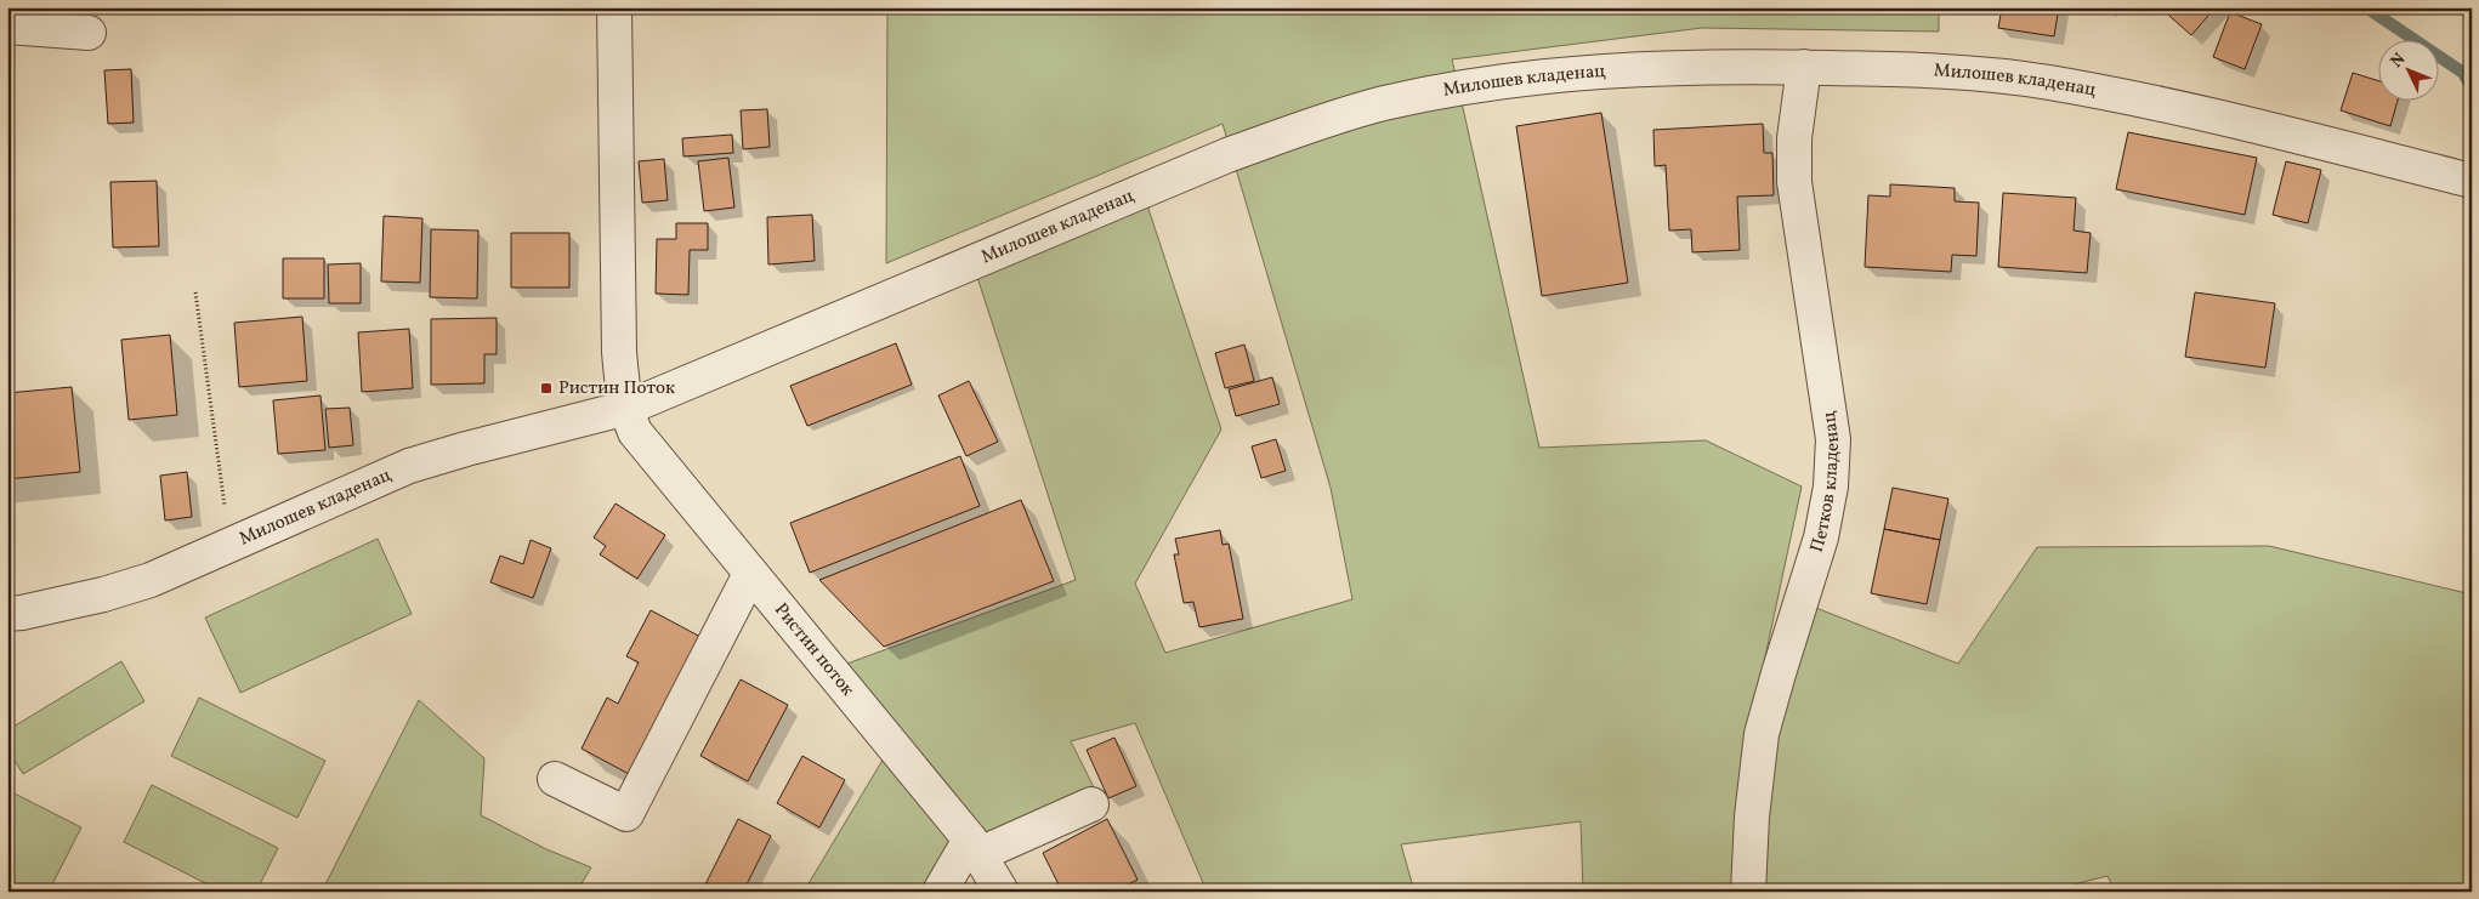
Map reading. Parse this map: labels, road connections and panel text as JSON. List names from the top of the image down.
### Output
{
  "streets": {
    "street": ["Милошев кладенац", "Петков кладенац", "Ристин поток"]
  },
  "crossings": [
    ["Милошев кладенац", "Петков кладенац"],
    ["Милошев кладенац", "Ристин поток"]
  ],
  "places": {
    "transit": ["Ристин Поток"]
  },
  "north": "top left"
}
